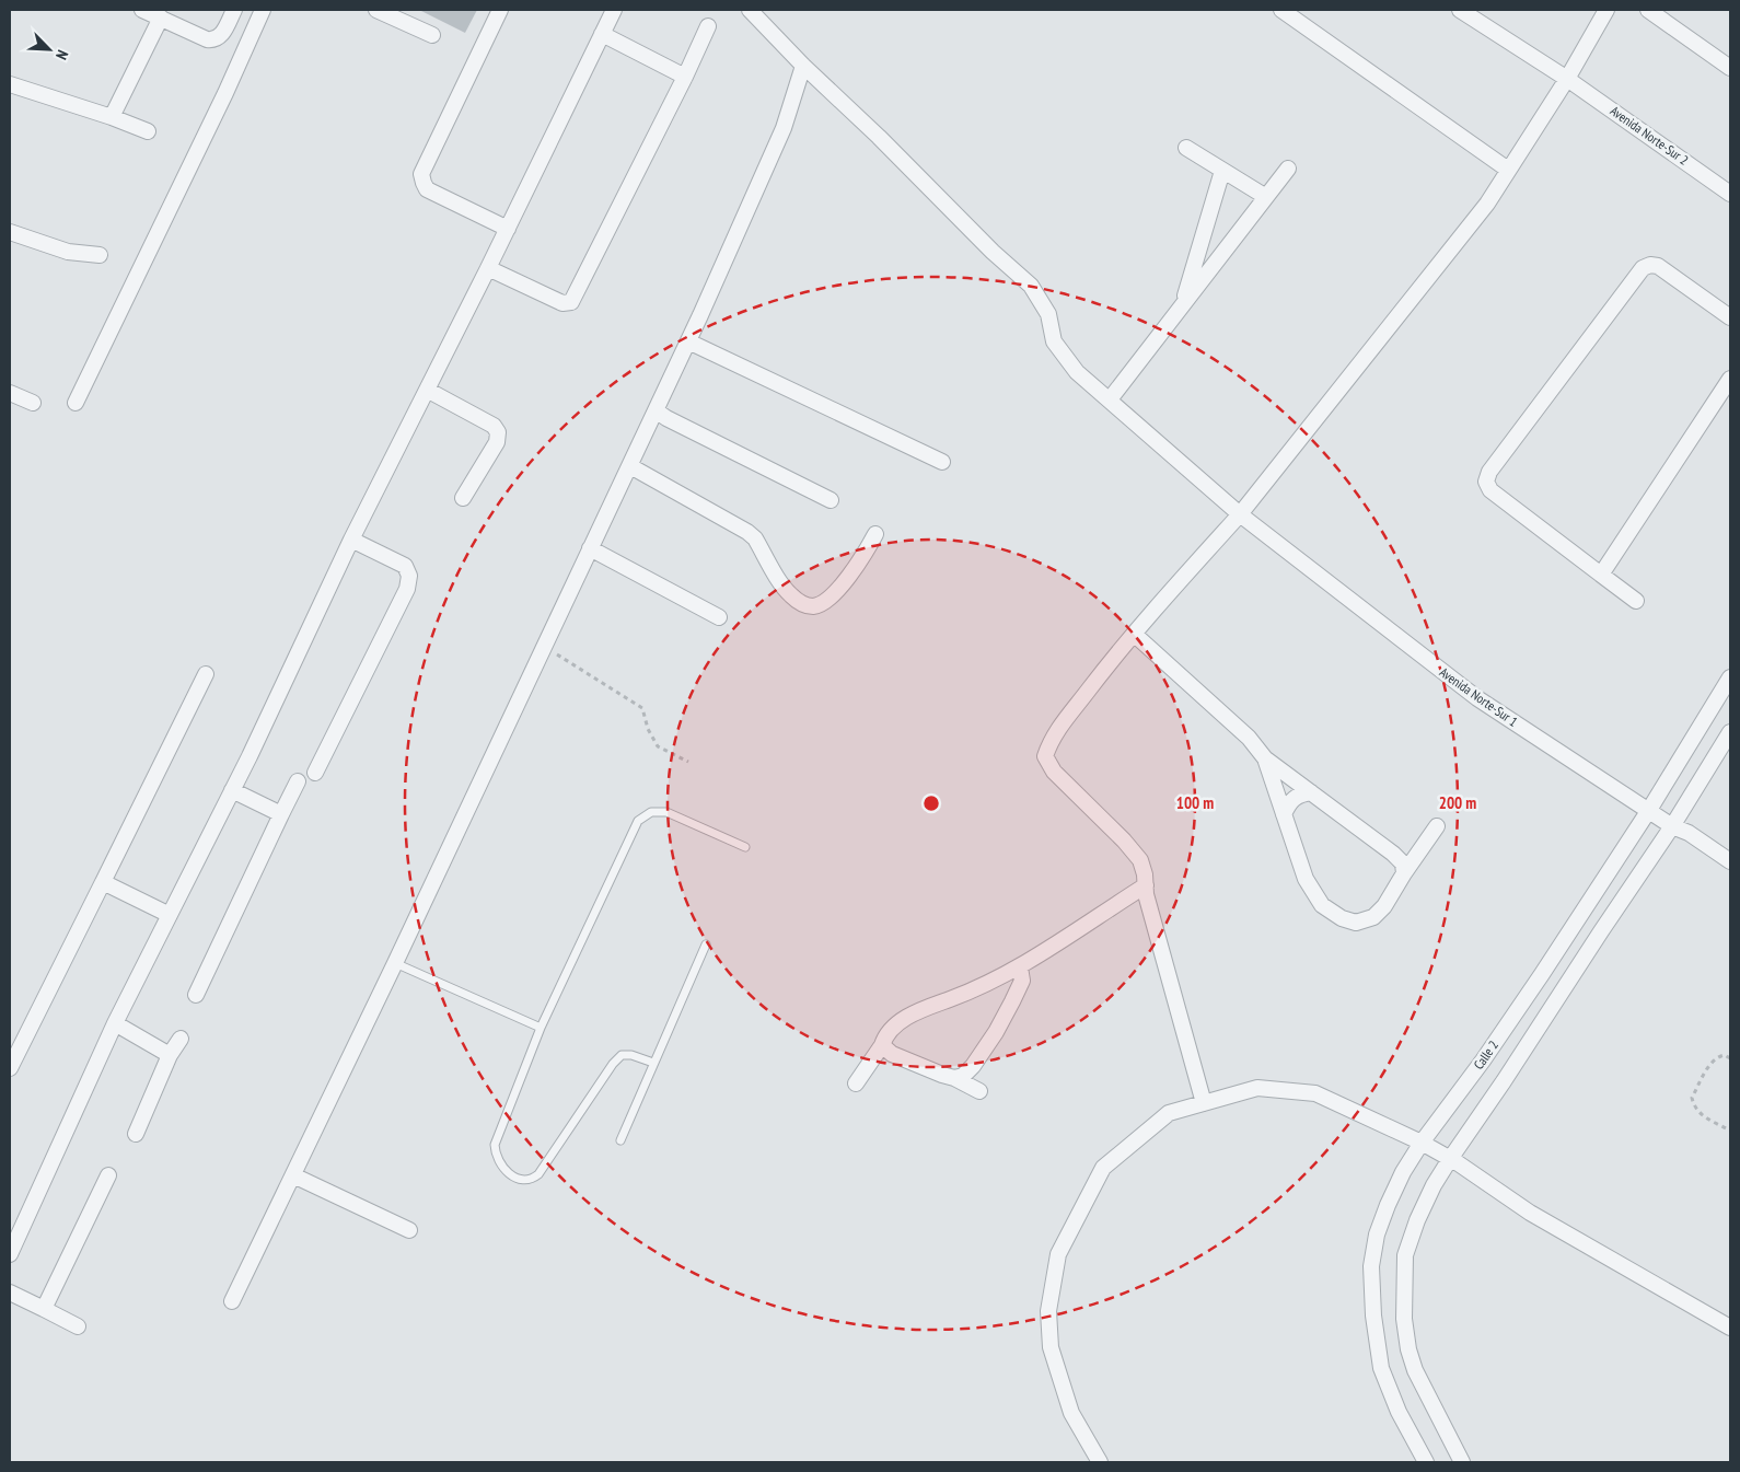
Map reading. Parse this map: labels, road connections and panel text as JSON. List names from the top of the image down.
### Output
{
  "streets": {
    "street": ["Avenida Norte-Sur 2", "Avenida Norte-Sur 1", "Calle 2"]
  },
  "crossings": [
    ["Avenida Norte-Sur 1", "Calle 2"]
  ],
  "north": "bottom right",
  "rings": ["100 m", "200 m"]
}
